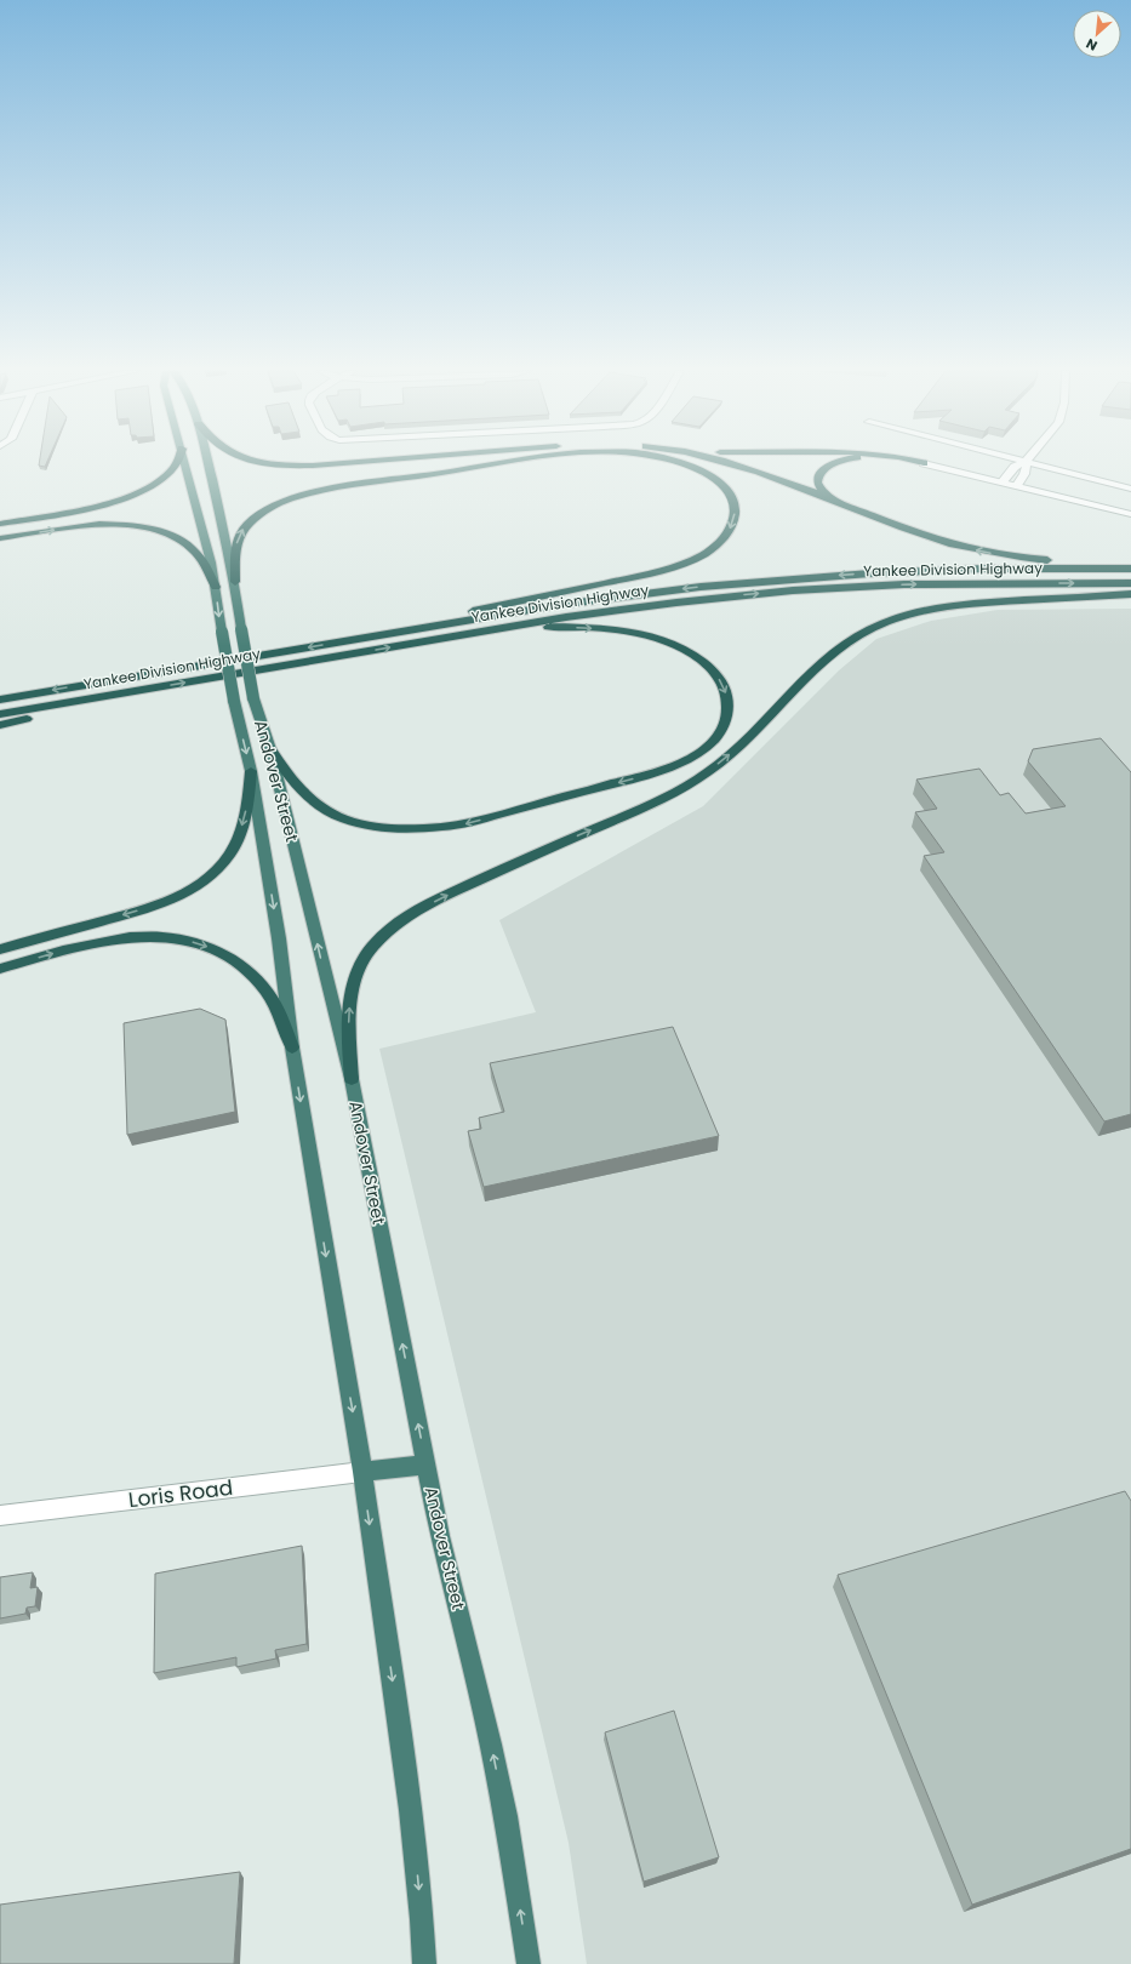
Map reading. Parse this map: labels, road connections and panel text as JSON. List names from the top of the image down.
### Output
{
  "streets": {
    "highway": ["Yankee Division Highway", "Andover Street"],
    "street": ["Loris Road"]
  },
  "crossings": [
    ["Andover Street", "Loris Road"]
  ],
  "north": "bottom left"
}
